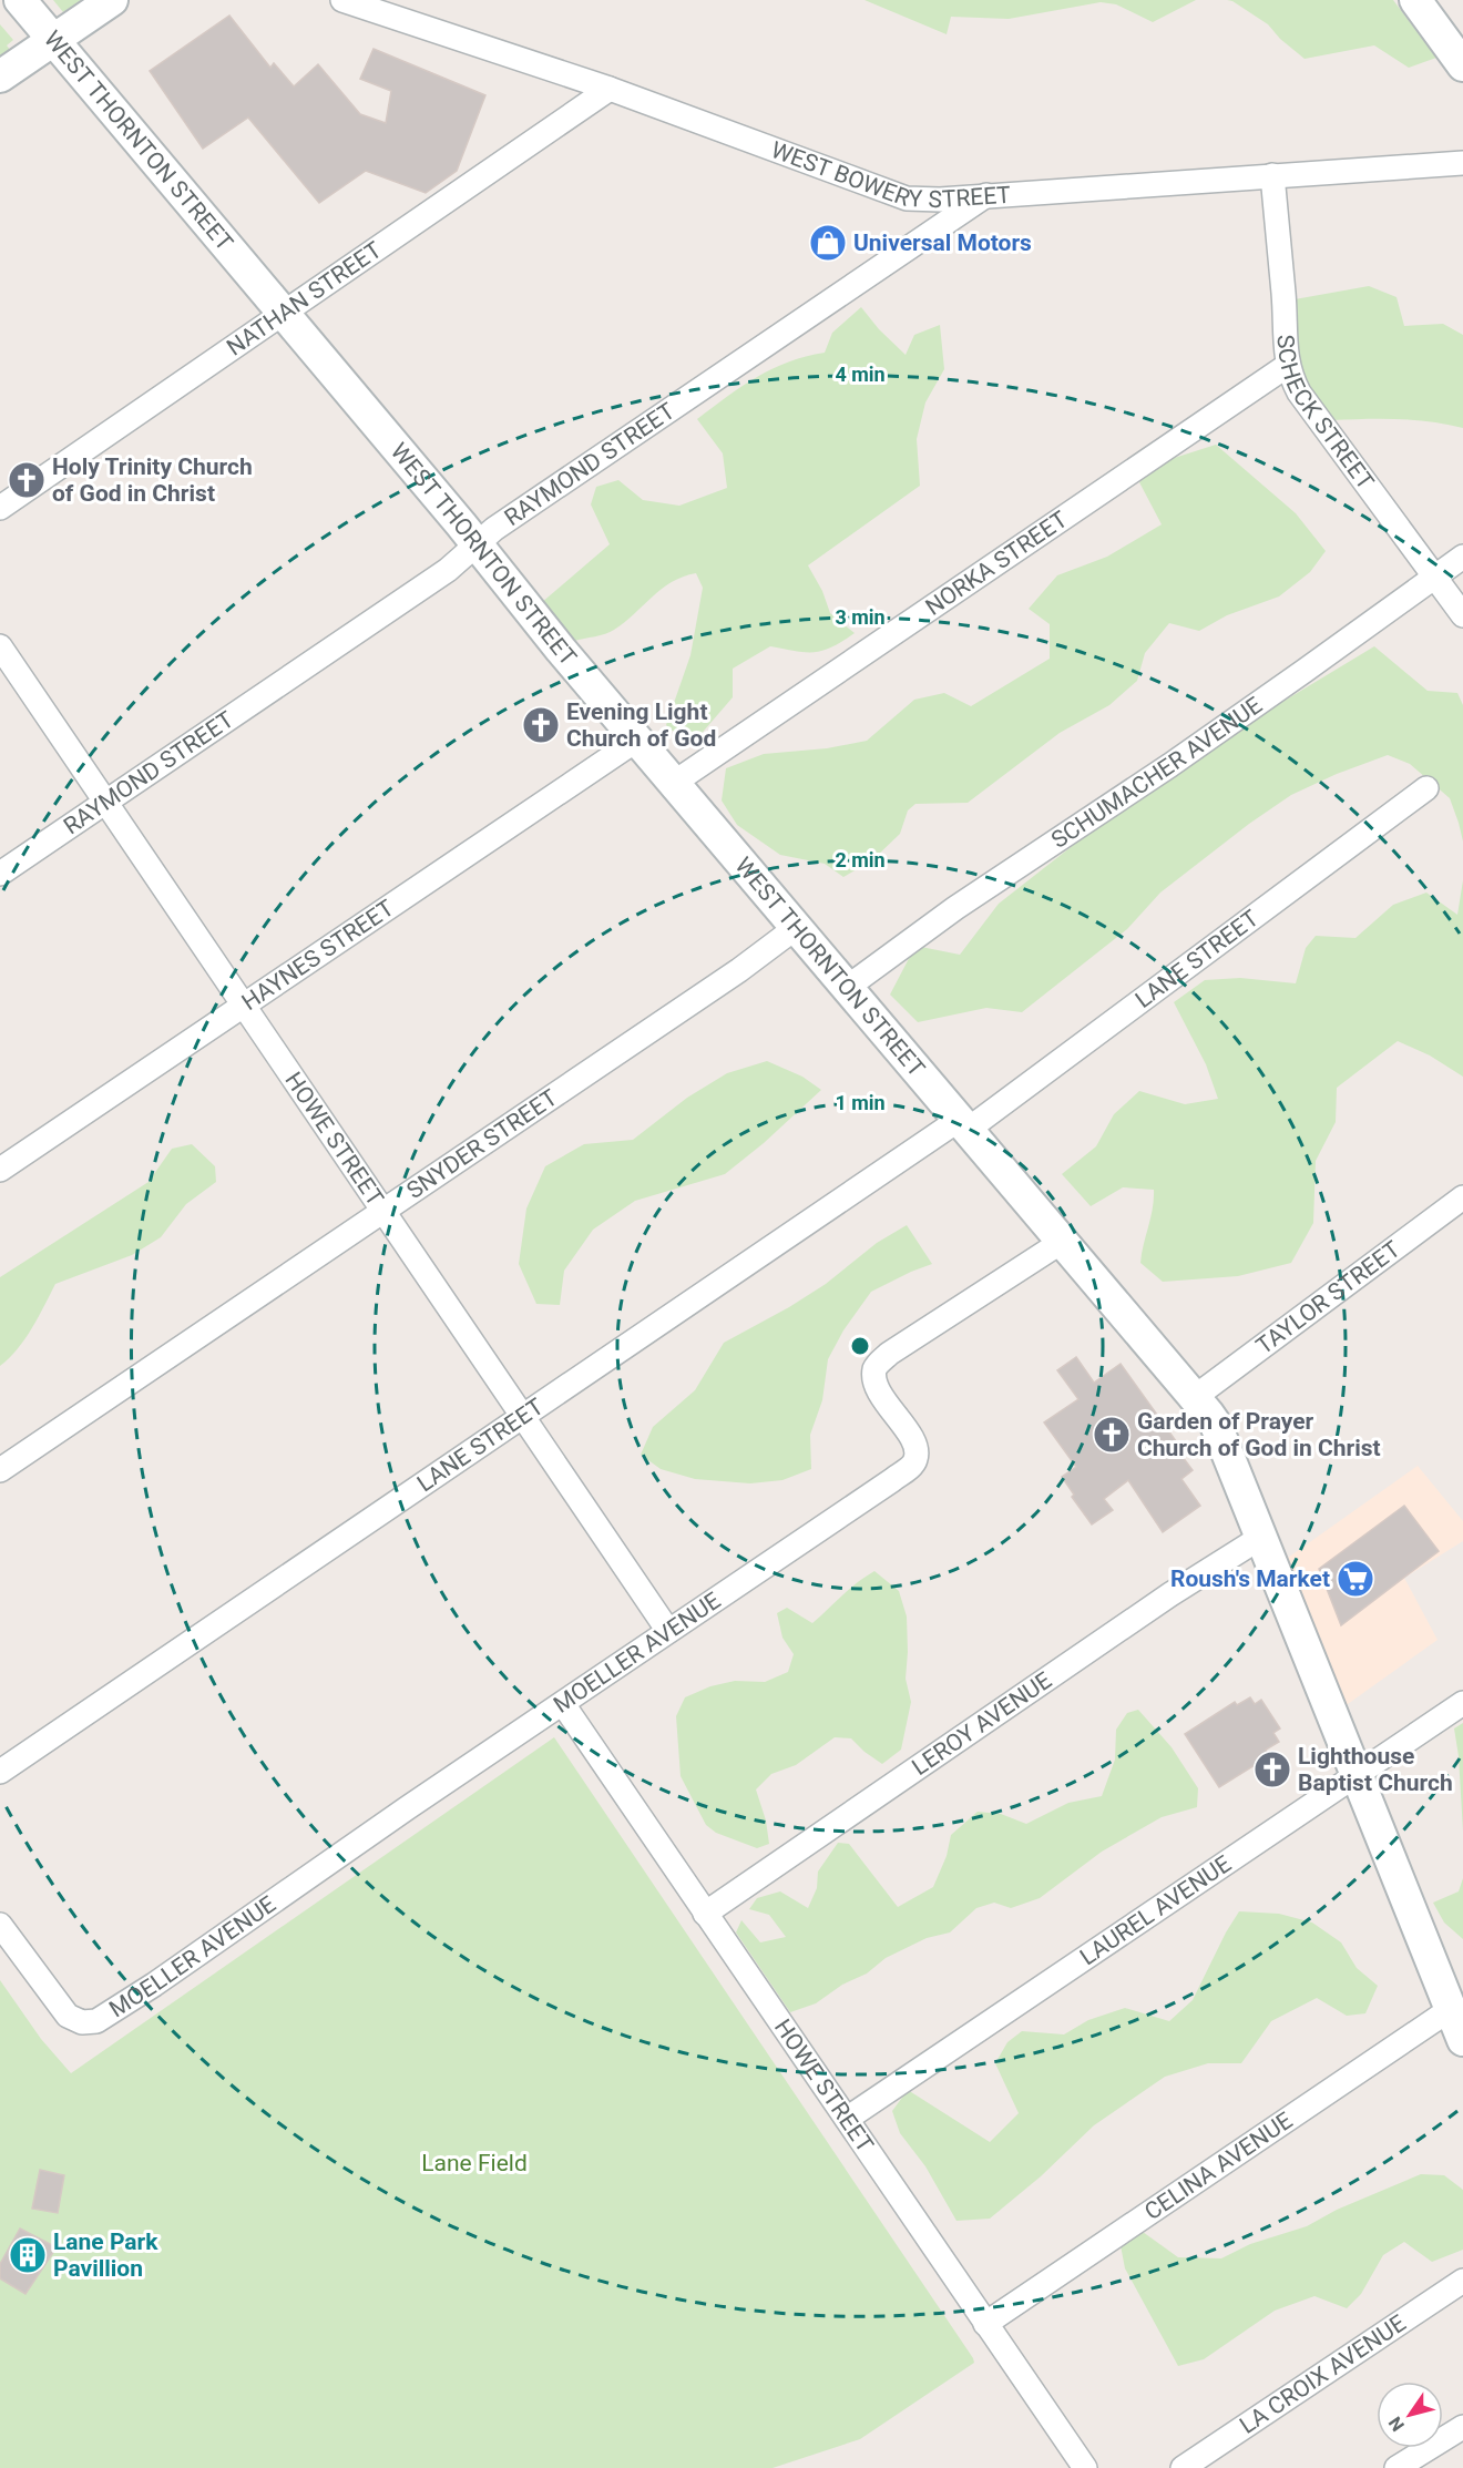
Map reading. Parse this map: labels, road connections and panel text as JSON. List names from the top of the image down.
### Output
{
  "streets": {
    "main road": ["WEST THORNTON STREET"],
    "street": [
      "WEST BOWERY STREET",
      "NATHAN STREET",
      "SCHECK STREET",
      "RAYMOND STREET",
      "NORKA STREET",
      "SCHUMACHER AVENUE",
      "HAYNES STREET",
      "LANE STREET",
      "HOWE STREET",
      "SNYDER STREET",
      "TAYLOR STREET",
      "MOELLER AVENUE",
      "LEROY AVENUE",
      "LAUREL AVENUE",
      "CELINA AVENUE",
      "LA CROIX AVENUE"
    ]
  },
  "crossings": [
    ["WEST THORNTON STREET", "NATHAN STREET"],
    ["WEST THORNTON STREET", "RAYMOND STREET"],
    ["WEST THORNTON STREET", "NORKA STREET"],
    ["WEST THORNTON STREET", "SCHUMACHER AVENUE"],
    ["WEST THORNTON STREET", "HAYNES STREET"],
    ["WEST THORNTON STREET", "LANE STREET"],
    ["WEST THORNTON STREET", "SNYDER STREET"],
    ["WEST THORNTON STREET", "TAYLOR STREET"],
    ["WEST THORNTON STREET", "MOELLER AVENUE"],
    ["WEST THORNTON STREET", "LEROY AVENUE"],
    ["WEST THORNTON STREET", "LAUREL AVENUE"],
    ["WEST THORNTON STREET", "CELINA AVENUE"],
    ["WEST BOWERY STREET", "NATHAN STREET"],
    ["WEST BOWERY STREET", "SCHECK STREET"],
    ["WEST BOWERY STREET", "RAYMOND STREET"],
    ["SCHECK STREET", "NORKA STREET"],
    ["SCHECK STREET", "SCHUMACHER AVENUE"],
    ["RAYMOND STREET", "HOWE STREET"],
    ["HAYNES STREET", "HOWE STREET"],
    ["LANE STREET", "HOWE STREET"],
    ["HOWE STREET", "SNYDER STREET"],
    ["HOWE STREET", "MOELLER AVENUE"],
    ["HOWE STREET", "LEROY AVENUE"],
    ["HOWE STREET", "LAUREL AVENUE"],
    ["HOWE STREET", "CELINA AVENUE"]
  ],
  "parks": ["Lane Field"],
  "places": {
    "shop": ["Universal Motors"],
    "church": [
      "Holy Trinity Church of God in Christ",
      "Evening Light Church of God",
      "Garden of Prayer Church of God in Christ",
      "Lighthouse Baptist Church"
    ],
    "supermarket": ["Roush's Market"],
    "building": ["Lane Park Pavillion"]
  },
  "north": "bottom left",
  "rings": [
    "4 min",
    "3 min",
    "2 min",
    "1 min"
  ]
}
